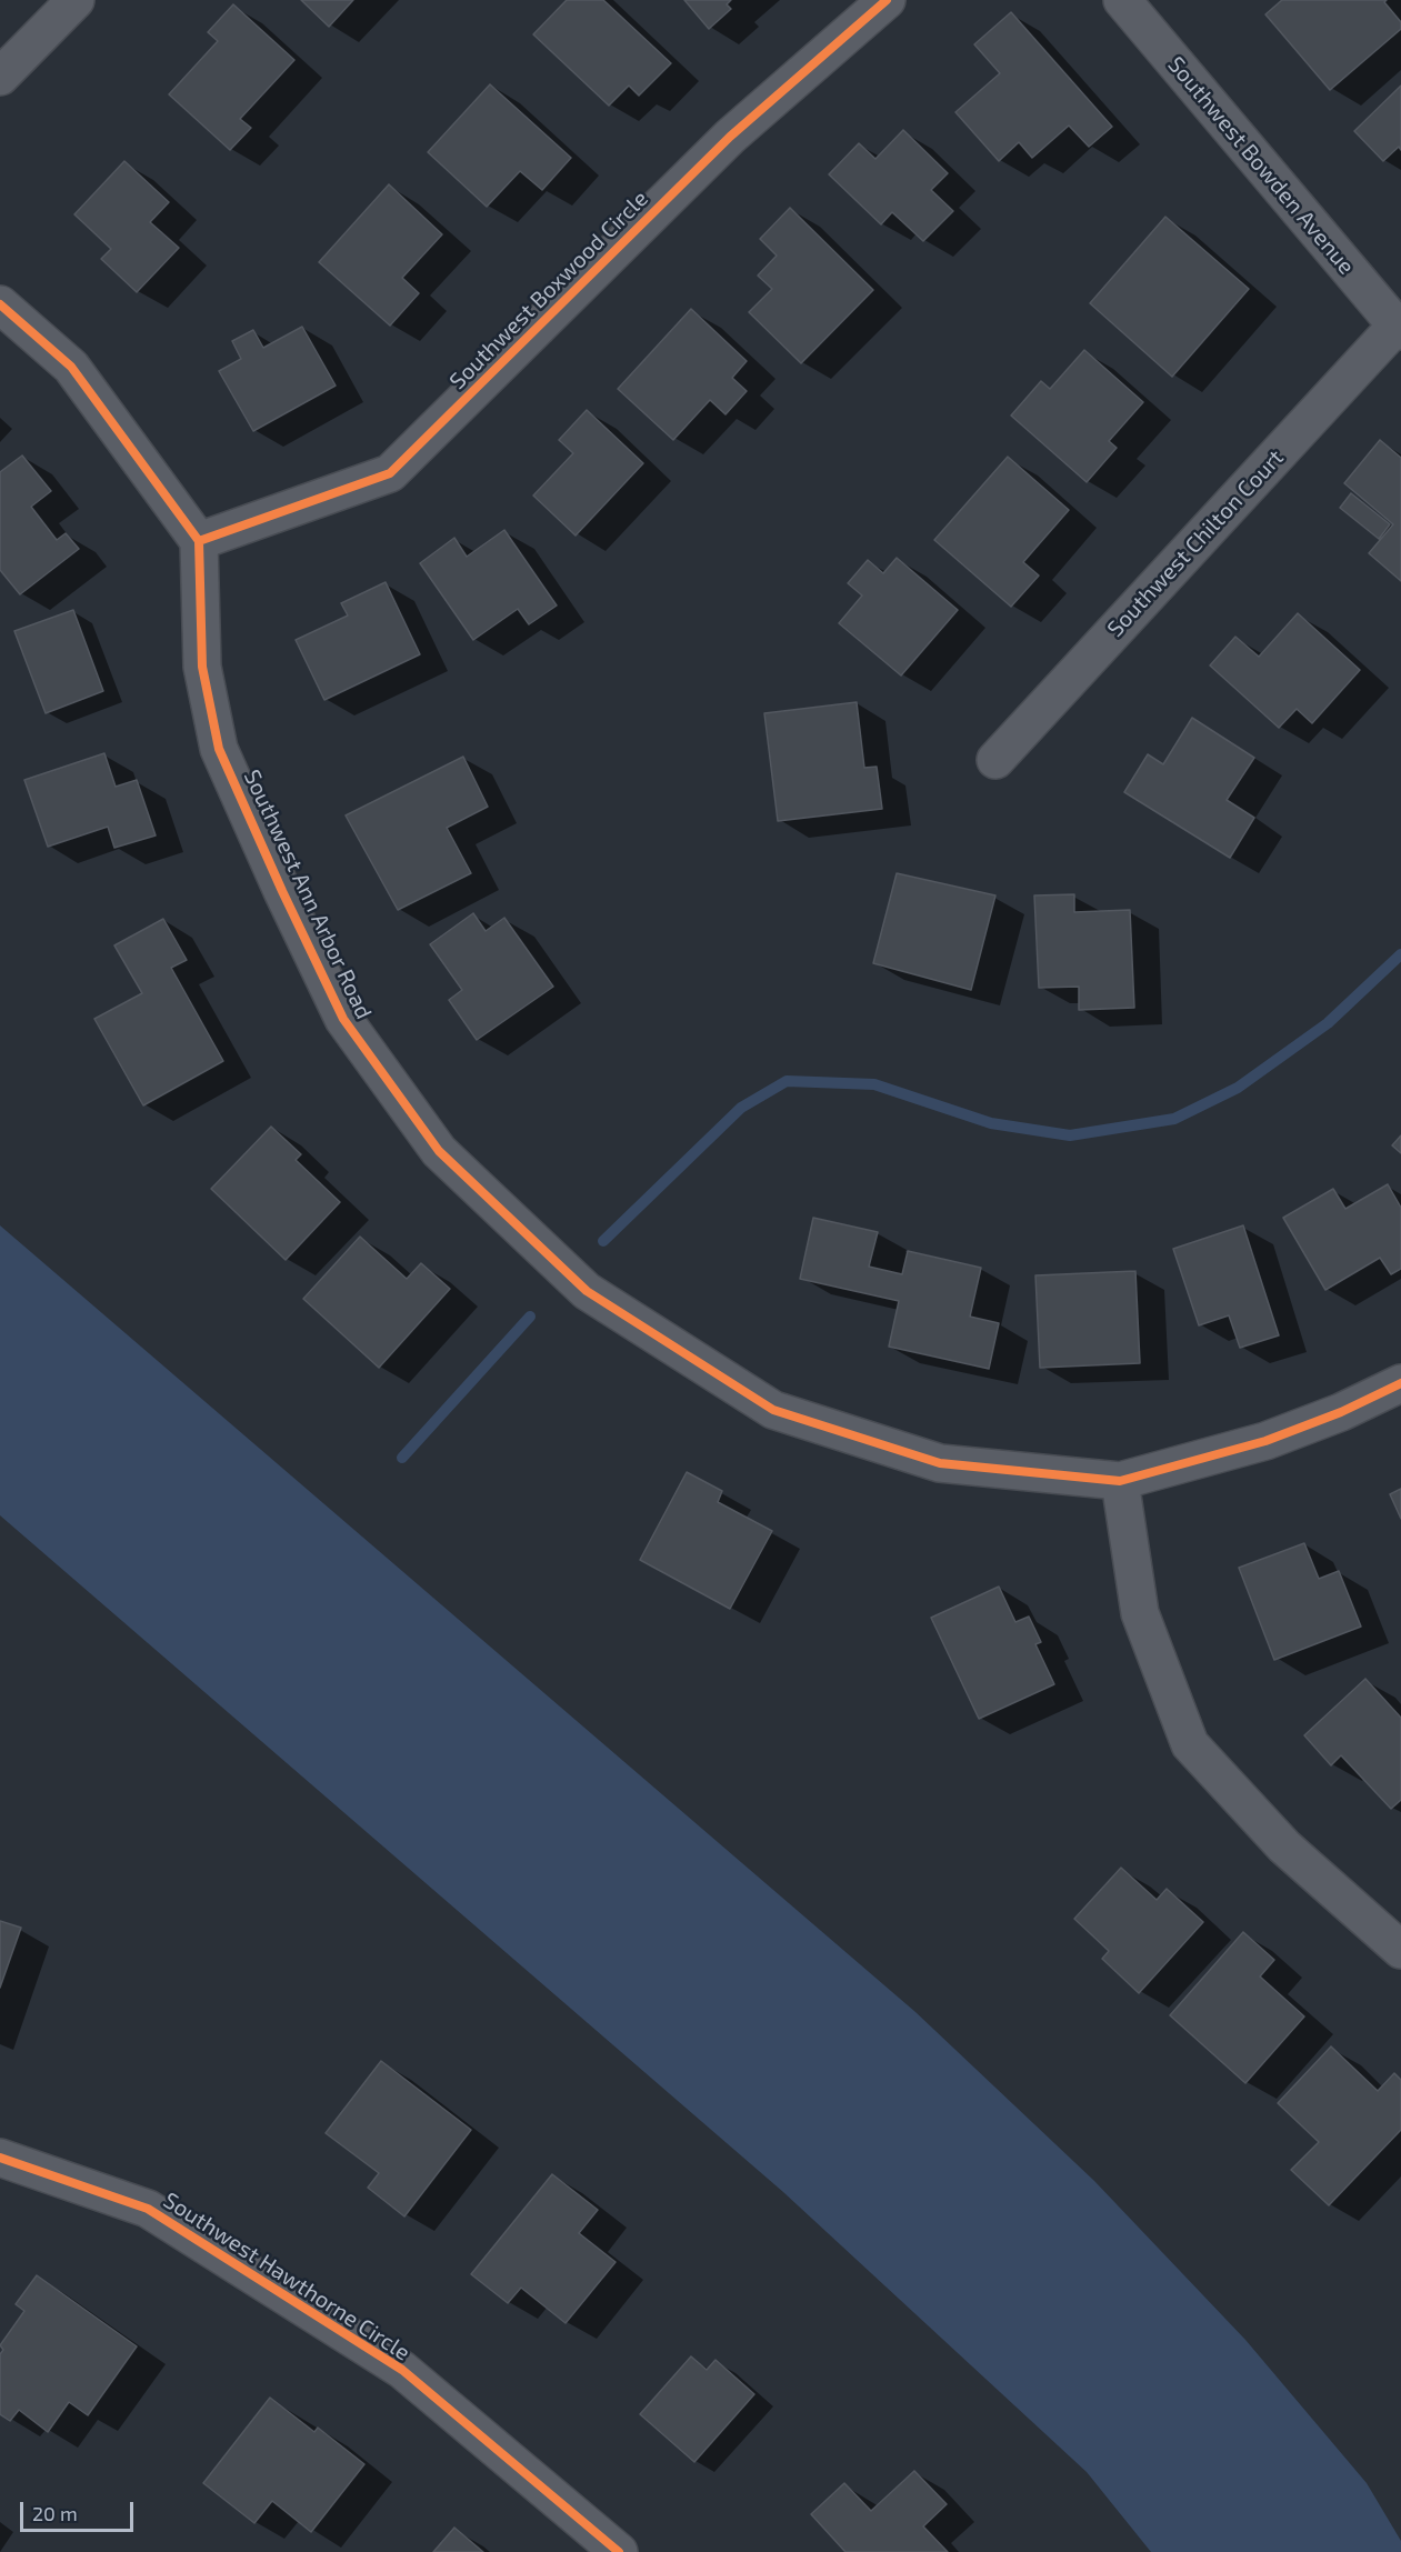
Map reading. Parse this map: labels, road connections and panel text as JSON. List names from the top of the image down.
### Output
{
  "streets": {
    "street": [
      "Southwest Bowden Avenue",
      "Southwest Boxwood Circle",
      "Southwest Chilton Court",
      "Southwest Ann Arbor Road",
      "Southwest Hawthorne Circle"
    ]
  },
  "crossings": [
    ["Southwest Bowden Avenue", "Southwest Chilton Court"],
    ["Southwest Boxwood Circle", "Southwest Ann Arbor Road"]
  ],
  "scale_bar": "20 m"
}
